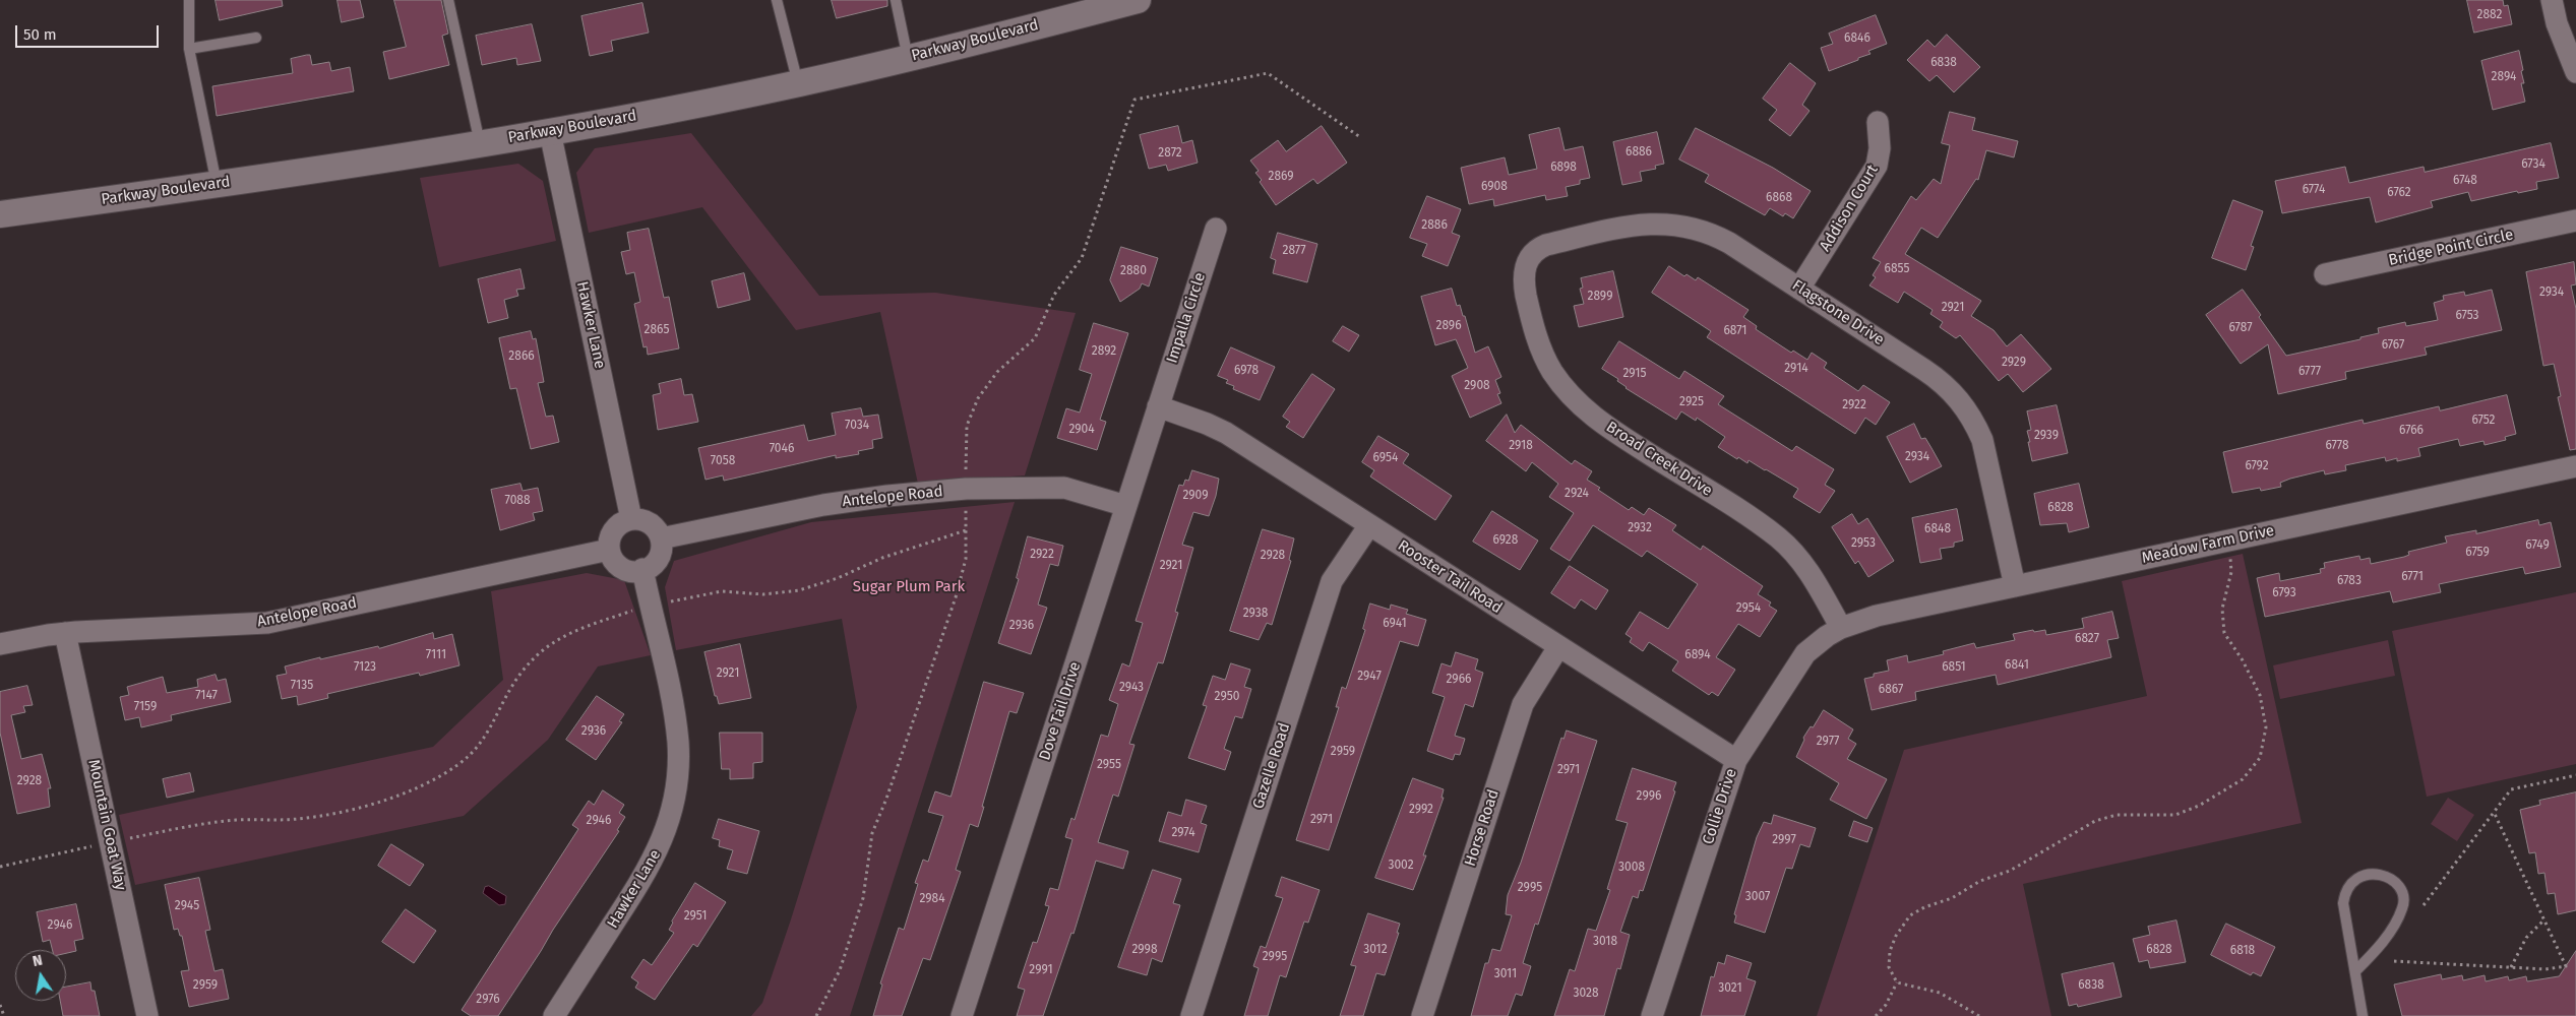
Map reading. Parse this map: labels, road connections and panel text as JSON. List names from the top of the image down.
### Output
{
  "streets": {
    "street": [
      "Parkway Boulevard",
      "Addison Court",
      "Bridge Point Circle",
      "Flagstone Drive",
      "Impalla Circle",
      "Hawker Lane",
      "Broad Creek Drive",
      "Antelope Road",
      "Meadow Farm Drive",
      "Rooster Tail Road",
      "Dove Tail Drive",
      "Gazelle Road",
      "Collie Drive",
      "Mountain Goat Way",
      "Horse Road"
    ]
  },
  "crossings": [
    ["Parkway Boulevard", "Hawker Lane"],
    ["Addison Court", "Flagstone Drive"],
    ["Flagstone Drive", "Broad Creek Drive"],
    ["Flagstone Drive", "Meadow Farm Drive"],
    ["Impalla Circle", "Rooster Tail Road"],
    ["Impalla Circle", "Dove Tail Drive"],
    ["Hawker Lane", "Antelope Road"],
    ["Broad Creek Drive", "Meadow Farm Drive"],
    ["Broad Creek Drive", "Collie Drive"],
    ["Antelope Road", "Dove Tail Drive"],
    ["Antelope Road", "Mountain Goat Way"],
    ["Meadow Farm Drive", "Collie Drive"],
    ["Rooster Tail Road", "Dove Tail Drive"],
    ["Rooster Tail Road", "Gazelle Road"],
    ["Rooster Tail Road", "Collie Drive"],
    ["Rooster Tail Road", "Horse Road"]
  ],
  "parks": ["Sugar Plum Park"],
  "house_numbers": [
    "2882",
    "6846",
    "6838",
    "2894",
    "6886",
    "2872",
    "6734",
    "6898",
    "2869",
    "6748",
    "6908",
    "6774",
    "6762",
    "6868",
    "2886",
    "2877",
    "6855",
    "2880",
    "2934",
    "2899",
    "2921",
    "6753",
    "2896",
    "6787",
    "2865",
    "6871",
    "6767",
    "2892",
    "2866",
    "2929",
    "2914",
    "6978",
    "6777",
    "2915",
    "2908",
    "2925",
    "2922",
    "6752",
    "7034",
    "2904",
    "6766",
    "2939",
    "2918",
    "6778",
    "7046",
    "2934",
    "6954",
    "7058",
    "6792",
    "2924",
    "2909",
    "7088",
    "6828",
    "2932",
    "6848",
    "6928",
    "2953",
    "6749",
    "6759",
    "2922",
    "2928",
    "2921",
    "6771",
    "6783",
    "6793",
    "2954",
    "2938",
    "6941",
    "2936",
    "6827",
    "7111",
    "6894",
    "6841",
    "7123",
    "6851",
    "2921",
    "2947",
    "2966",
    "7135",
    "2943",
    "6867",
    "7147",
    "2950",
    "7159",
    "2936",
    "2977",
    "2959",
    "2955",
    "2971",
    "2928",
    "2996",
    "2992",
    "2971",
    "2946",
    "2974",
    "2997",
    "3002",
    "3008",
    "2995",
    "3007",
    "2984",
    "2945",
    "2951",
    "2946",
    "3018",
    "2998",
    "3012",
    "6828",
    "6818",
    "2995",
    "2991",
    "3011",
    "2959",
    "6838",
    "3021",
    "3028",
    "2976"
  ],
  "scale_bar": "50 m",
  "north": "top"
}
